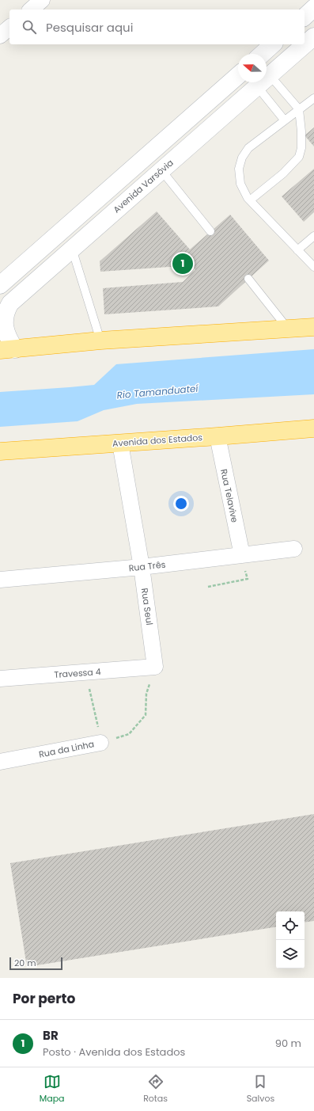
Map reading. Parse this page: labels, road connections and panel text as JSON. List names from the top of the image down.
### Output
{
  "streets": {
    "highway": ["Avenida dos Estados"],
    "main road": ["Avenida Varsóvia"],
    "street": [
      "Rua Telavive",
      "Rua Três",
      "Rua Seul",
      "Travessa 4",
      "Rua da Linha"
    ]
  },
  "crossings": [
    ["Avenida dos Estados", "Rua Telavive"],
    ["Avenida dos Estados", "Rua Seul"],
    ["Rua Telavive", "Rua Três"],
    ["Rua Três", "Rua Seul"],
    ["Rua Seul", "Travessa 4"],
    ["Travessa 4", "Rua da Linha"]
  ],
  "water": ["Rio Tamanduateí"],
  "scale_bar": "20 m",
  "north": "left",
  "page": {
    "search": "Pesquisar aqui",
    "pins": "1",
    "scale": "20 m",
    "heading": "Por perto",
    "list": [
      {
        "mark": "1",
        "name": "BR",
        "note": "Posto · Avenida dos Estados",
        "value": "90 m"
      }
    ],
    "nav": ["Mapa", "Rotas", "Salvos"]
  }
}
